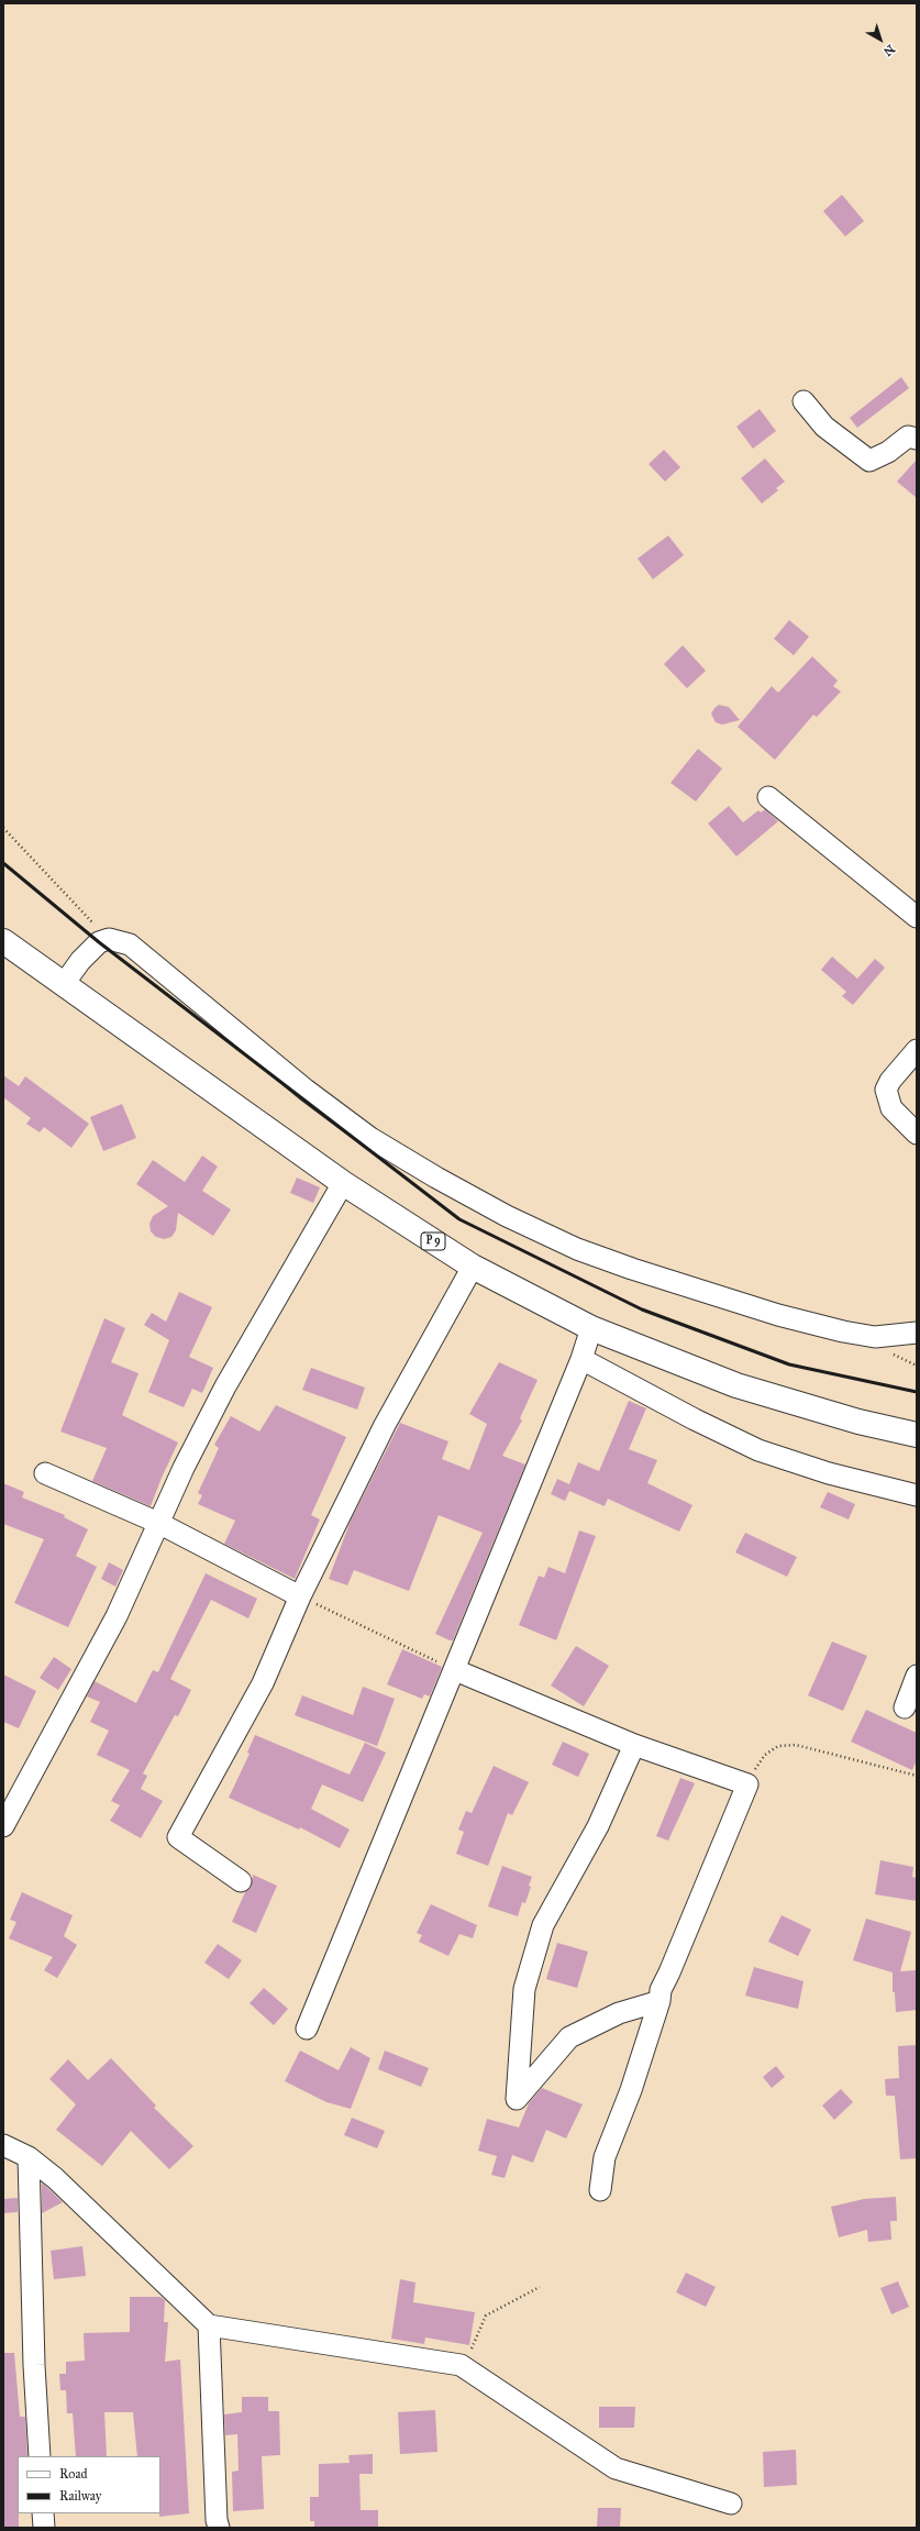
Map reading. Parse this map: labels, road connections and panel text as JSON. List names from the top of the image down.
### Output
{
  "streets": {
    "main road": ["P 9"]
  },
  "legend": ["Road", "Railway"],
  "north": "bottom right"
}
